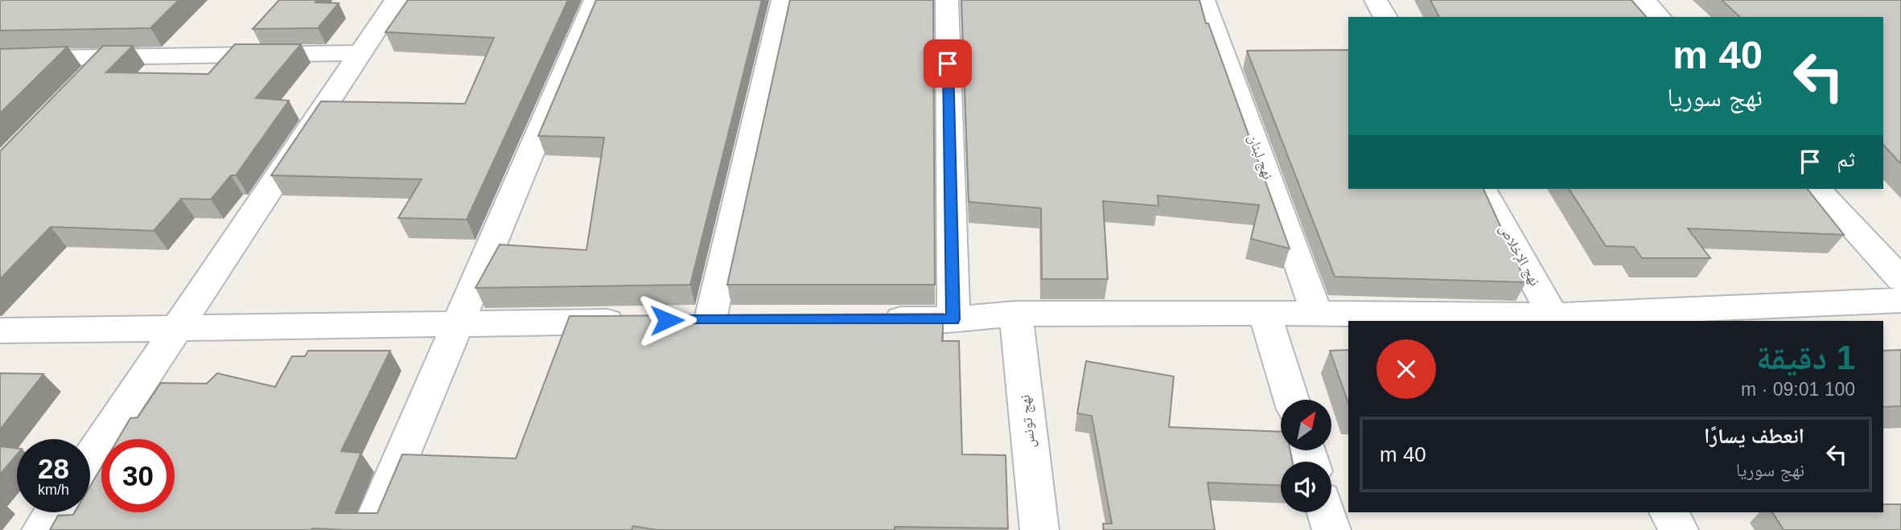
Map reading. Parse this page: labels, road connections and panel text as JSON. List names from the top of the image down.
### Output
{
  "streets": {
    "street": ["نهج لبنان", "نهج الإخلاص", "نهج تونس"]
  },
  "north": "top right",
  "page": {
    "turn": ["40 m", "نهج سوريا"],
    "then": "ثم",
    "heading": ["1 دقيقة", "100 m · 09:01"],
    "list": [
      {
        "name": "انعطف يسارًا",
        "note": "نهج سوريا",
        "value": "40 m"
      }
    ],
    "speed": "28 km/h",
    "limit": "30"
  }
}
